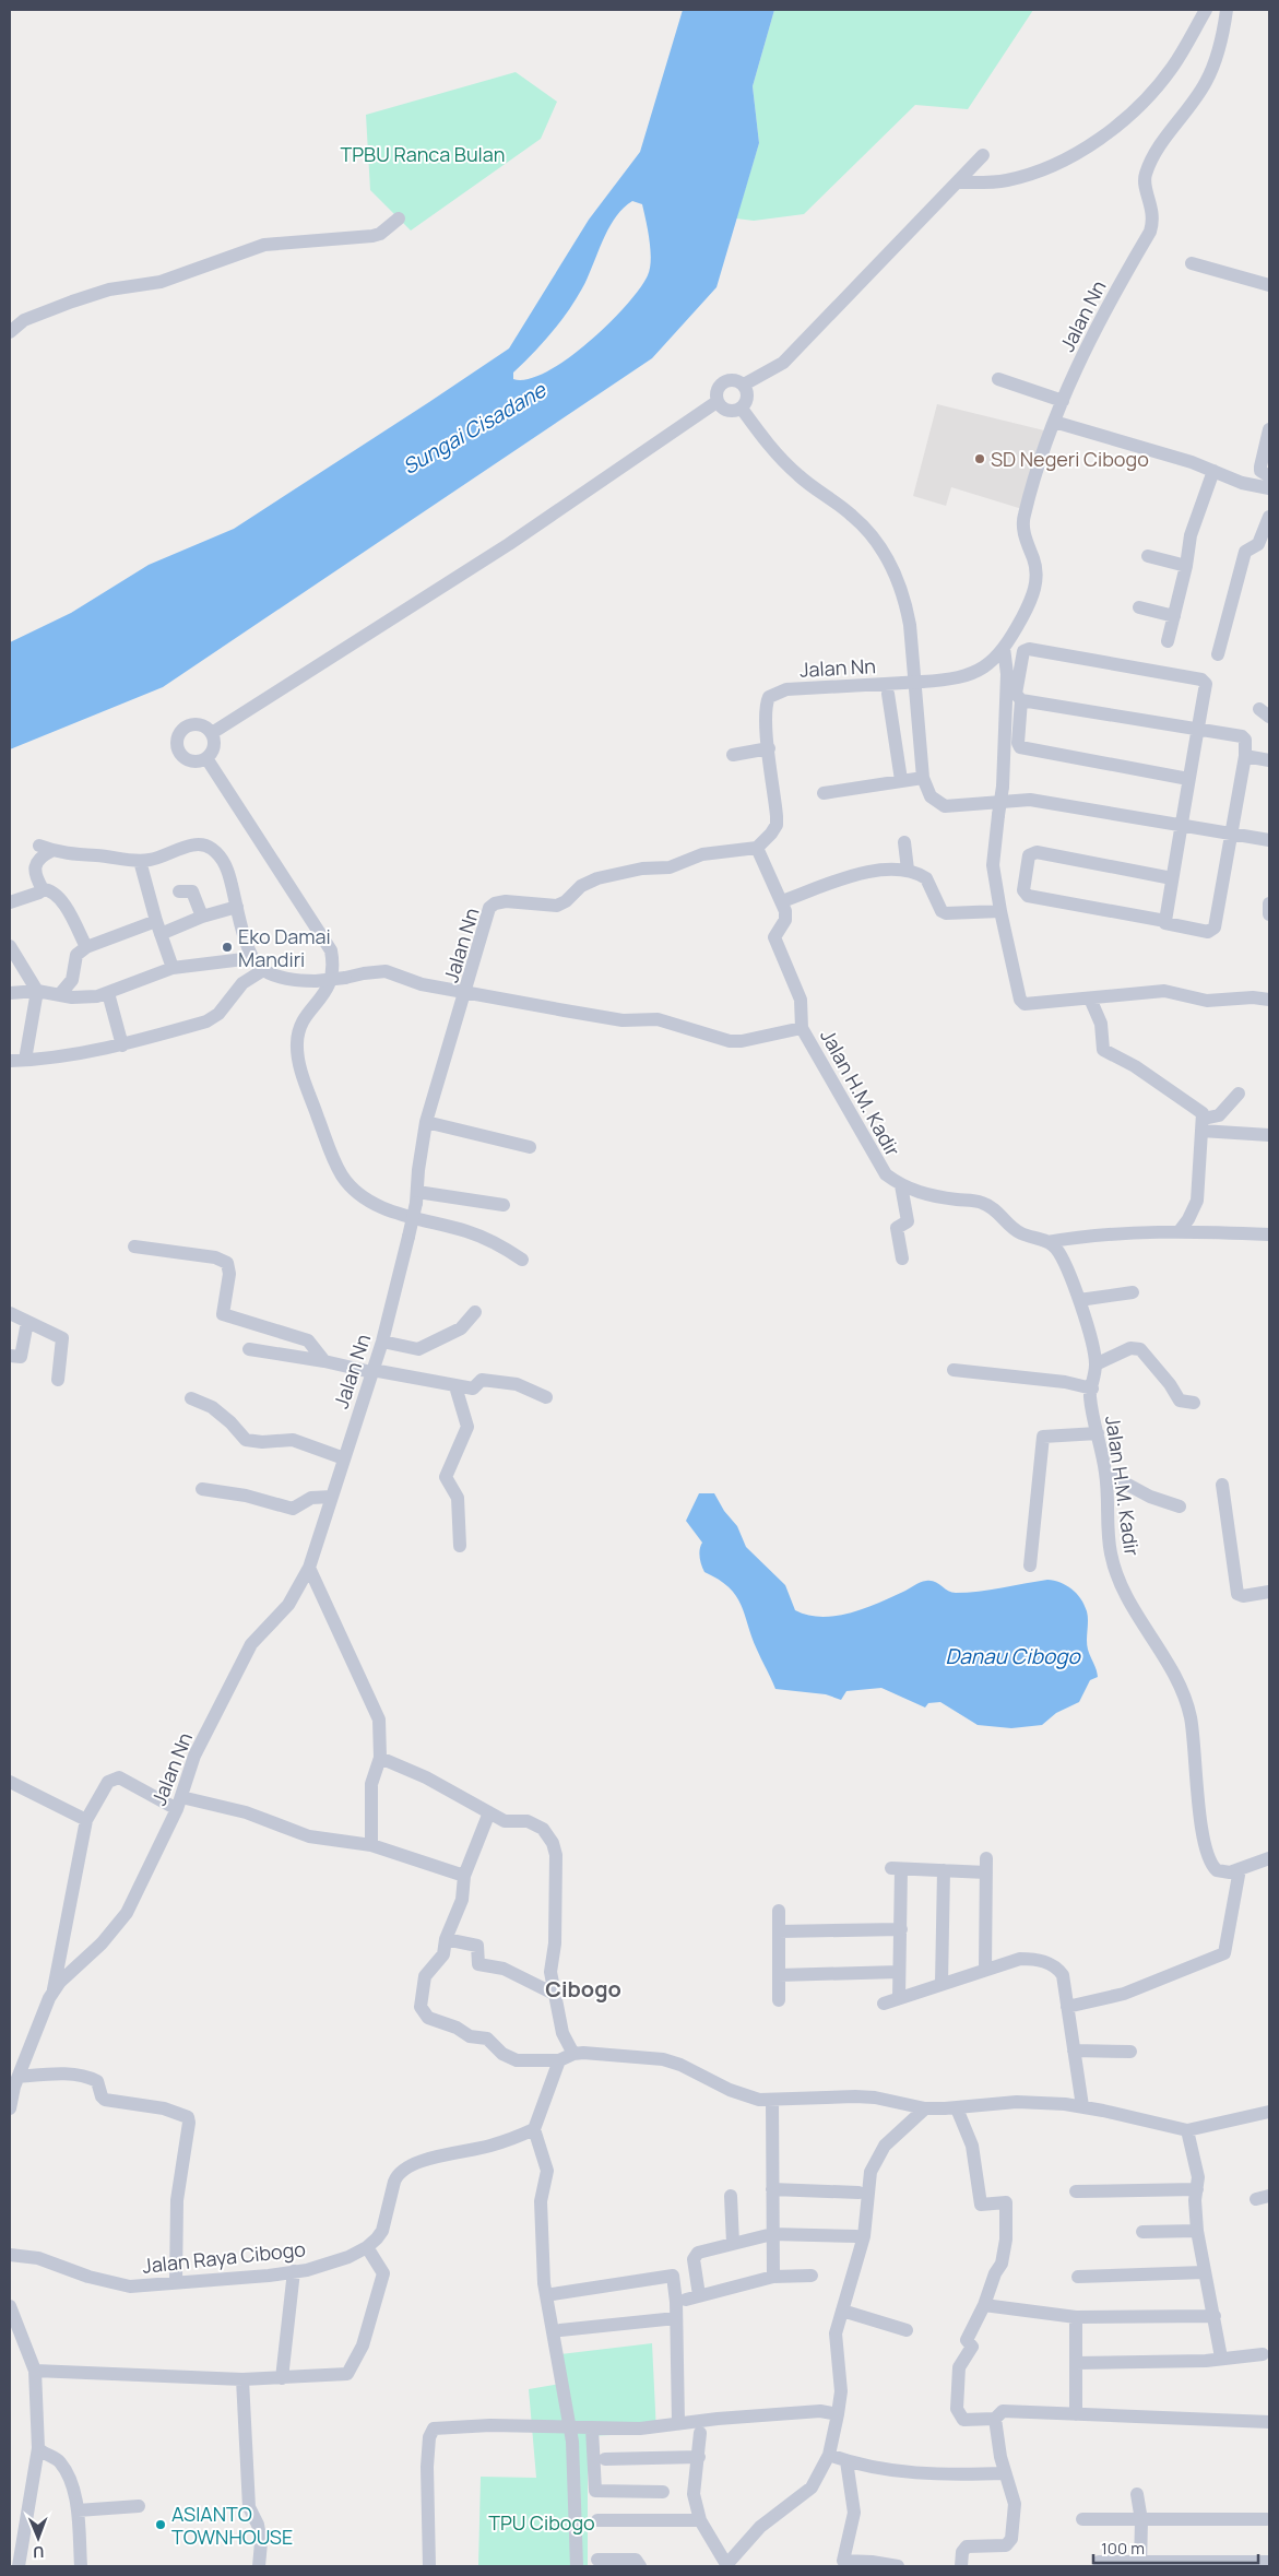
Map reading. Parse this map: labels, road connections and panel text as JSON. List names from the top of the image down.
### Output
{
  "streets": {
    "street": ["Jalan Nn", "Jalan H.M. Kadir", "Jalan Raya Cibogo"]
  },
  "crossings": [
    ["Jalan Nn", "Jalan H.M. Kadir"]
  ],
  "districts": ["Cibogo"],
  "water": ["Sungai Cisadane", "Danau Cibogo"],
  "parks": ["TPBU Ranca Bulan", "TPU Cibogo"],
  "places": ["SD Negeri Cibogo", "Eko Damai Mandiri", "ASIANTO TOWNHOUSE"],
  "scale_bar": "100 m",
  "north": "bottom"
}
